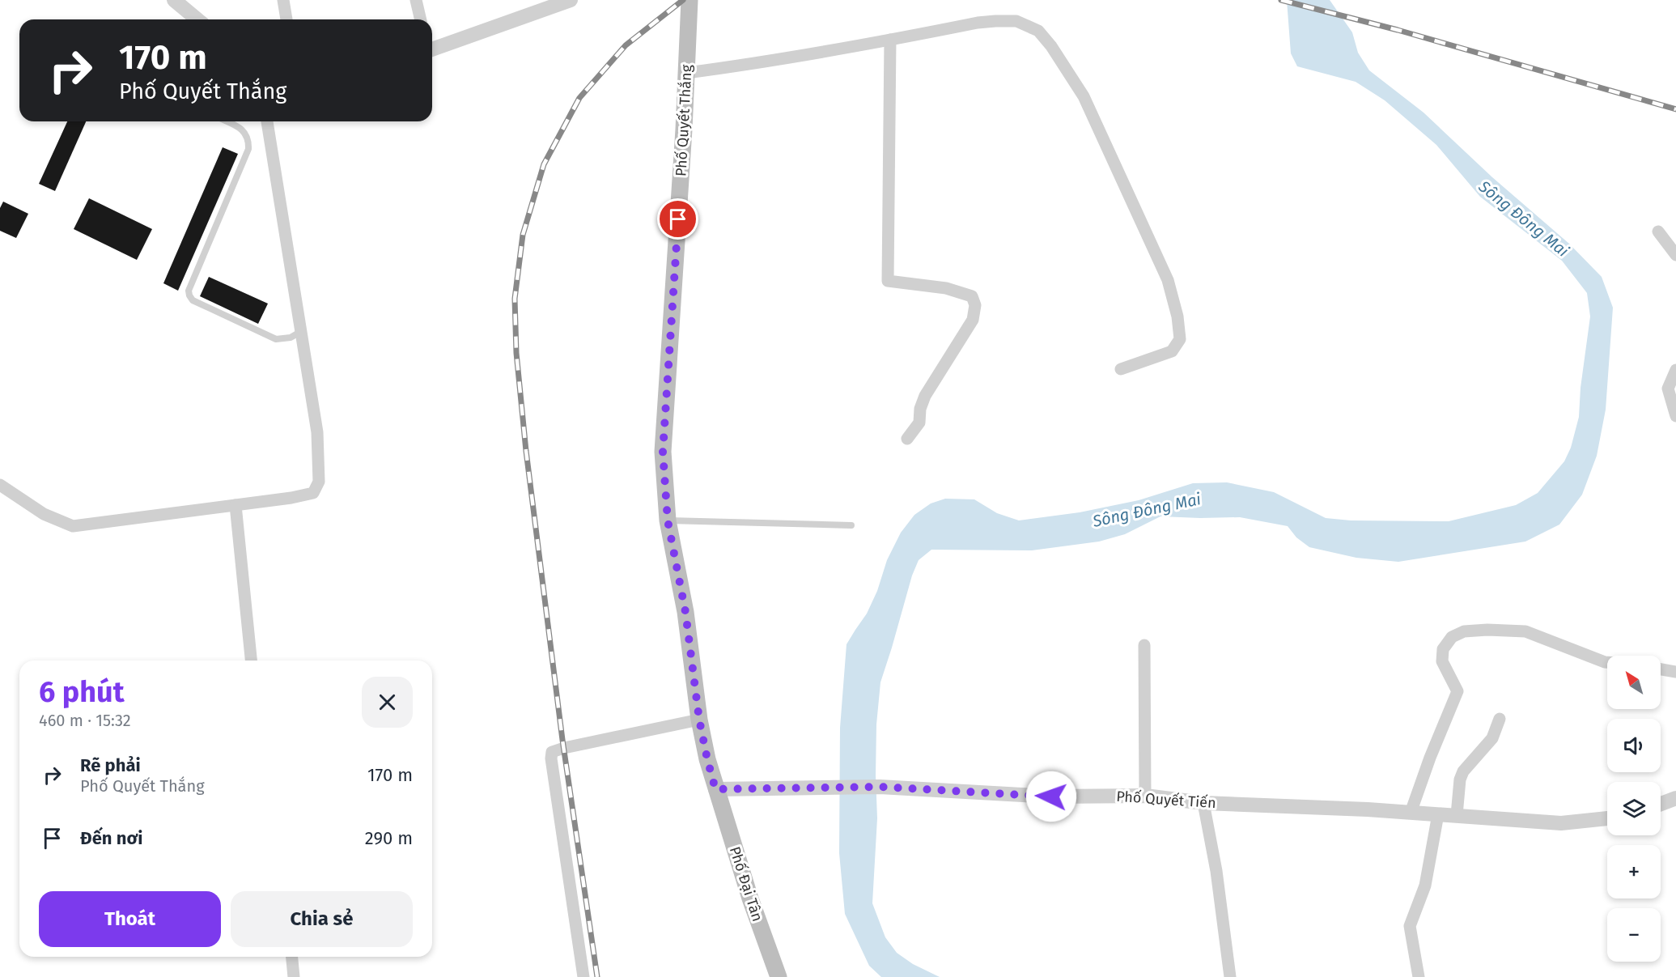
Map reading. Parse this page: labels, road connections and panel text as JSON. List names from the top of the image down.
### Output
{
  "streets": {
    "main road": ["Phố Quyết Thắng", "Phố Đại Tân"],
    "street": ["Phố Quyết Tiến"]
  },
  "crossings": [
    ["Phố Quyết Thắng", "Phố Quyết Tiến"],
    ["Phố Quyết Thắng", "Phố Đại Tân"],
    ["Phố Quyết Tiến", "Phố Đại Tân"]
  ],
  "water": ["Sông Đông Mai"],
  "north": "top left",
  "page": {
    "turn": ["170 m", "Phố Quyết Thắng"],
    "map_buttons": ["+", "−"],
    "heading": ["6 phút", "460 m · 15:32"],
    "list": [
      {
        "name": "Rẽ phải",
        "note": "Phố Quyết Thắng",
        "value": "170 m"
      },
      {
        "name": "Đến nơi",
        "value": "290 m"
      }
    ],
    "buttons": ["Thoát", "Chia sẻ"]
  }
}
